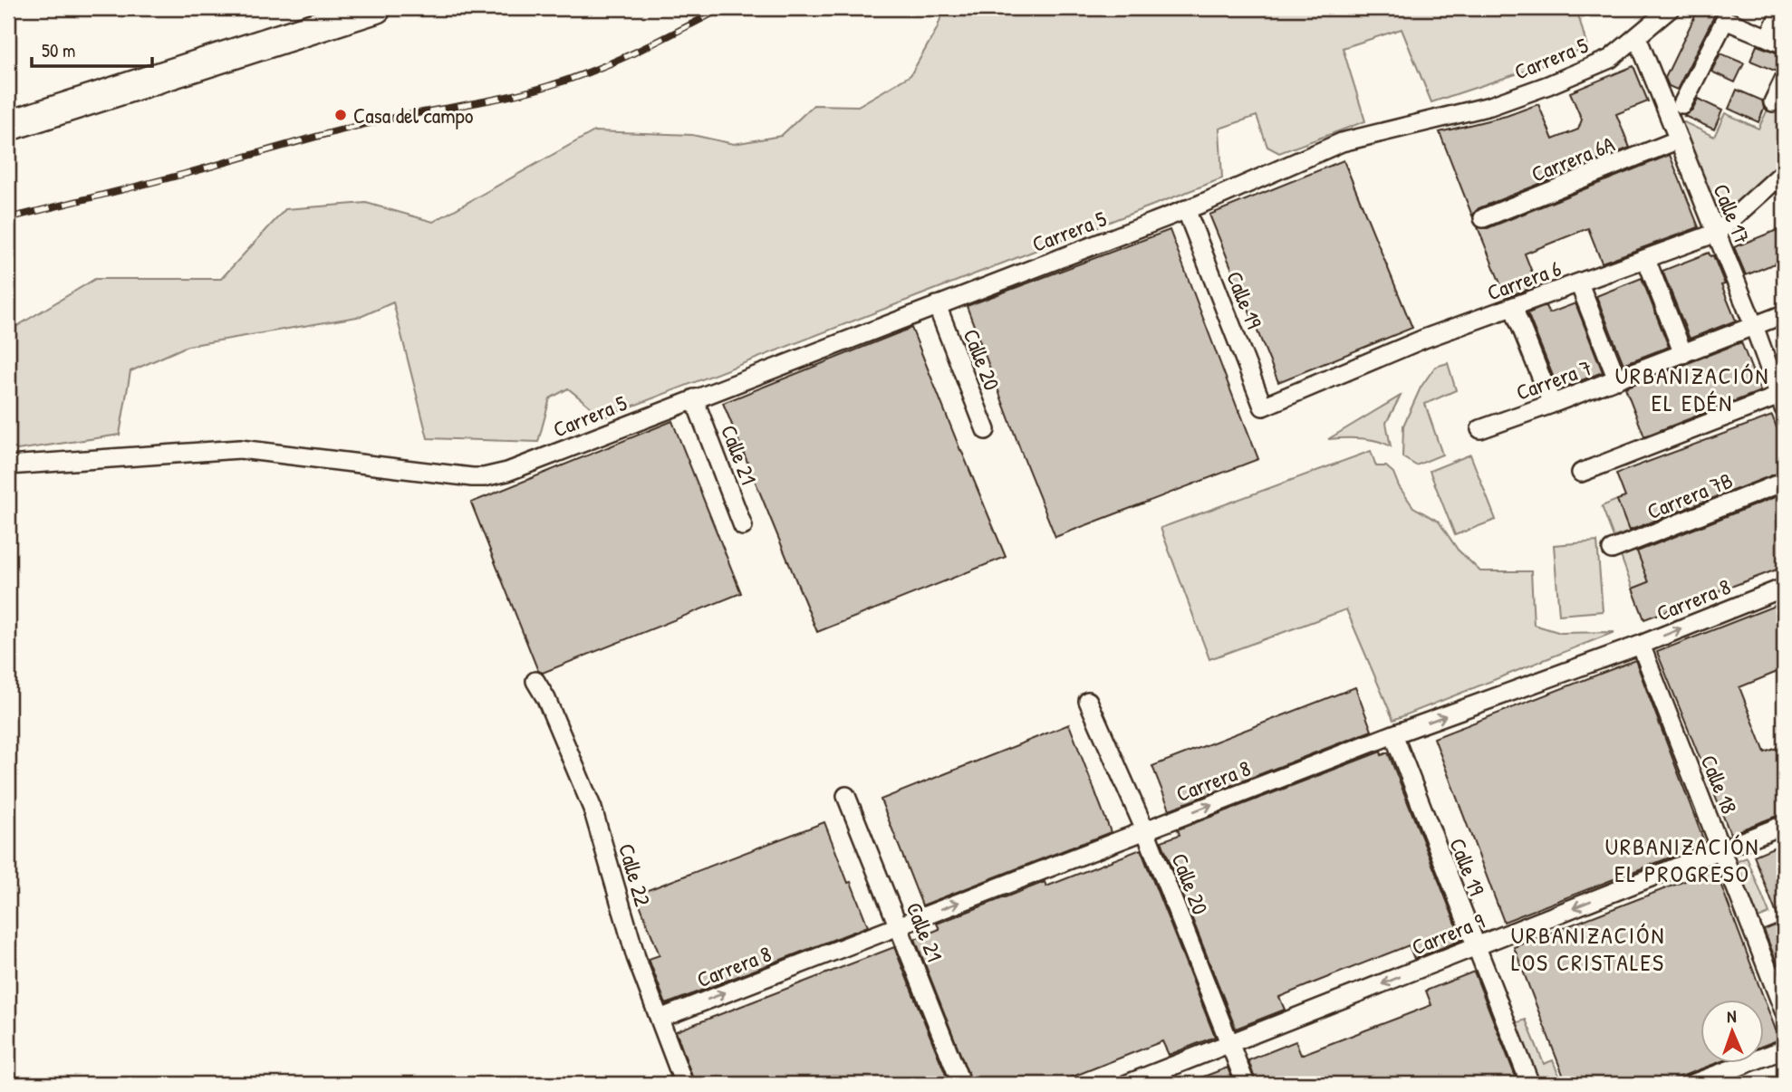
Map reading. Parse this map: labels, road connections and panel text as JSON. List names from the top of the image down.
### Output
{
  "streets": {
    "street": [
      "Carrera 5",
      "Carrera 6A",
      "Calle 17",
      "Carrera 6",
      "Calle 19",
      "Calle 20",
      "Carrera 7",
      "Calle 21",
      "Carrera 7B",
      "Carrera 8",
      "Calle 18",
      "Calle 22",
      "Carrera 9"
    ]
  },
  "crossings": [
    ["Carrera 5", "Calle 17"],
    ["Carrera 5", "Calle 19"],
    ["Carrera 5", "Calle 20"],
    ["Carrera 5", "Calle 21"],
    ["Carrera 6A", "Calle 17"],
    ["Calle 17", "Carrera 6"],
    ["Calle 17", "Carrera 7"],
    ["Carrera 6", "Calle 19"],
    ["Calle 19", "Carrera 8"],
    ["Calle 19", "Carrera 9"],
    ["Calle 20", "Carrera 8"],
    ["Calle 20", "Carrera 9"],
    ["Calle 21", "Carrera 8"],
    ["Carrera 8", "Calle 18"],
    ["Carrera 8", "Calle 22"],
    ["Calle 18", "Carrera 9"]
  ],
  "one_way": ["Carrera 8", "Carrera 9"],
  "districts": ["URBANIZACIÓN EL EDÉN", "URBANIZACIÓN EL PROGRESO", "URBANIZACIÓN LOS CRISTALES"],
  "places": ["Casa del campo"],
  "scale_bar": "50 m",
  "north": "top"
}
